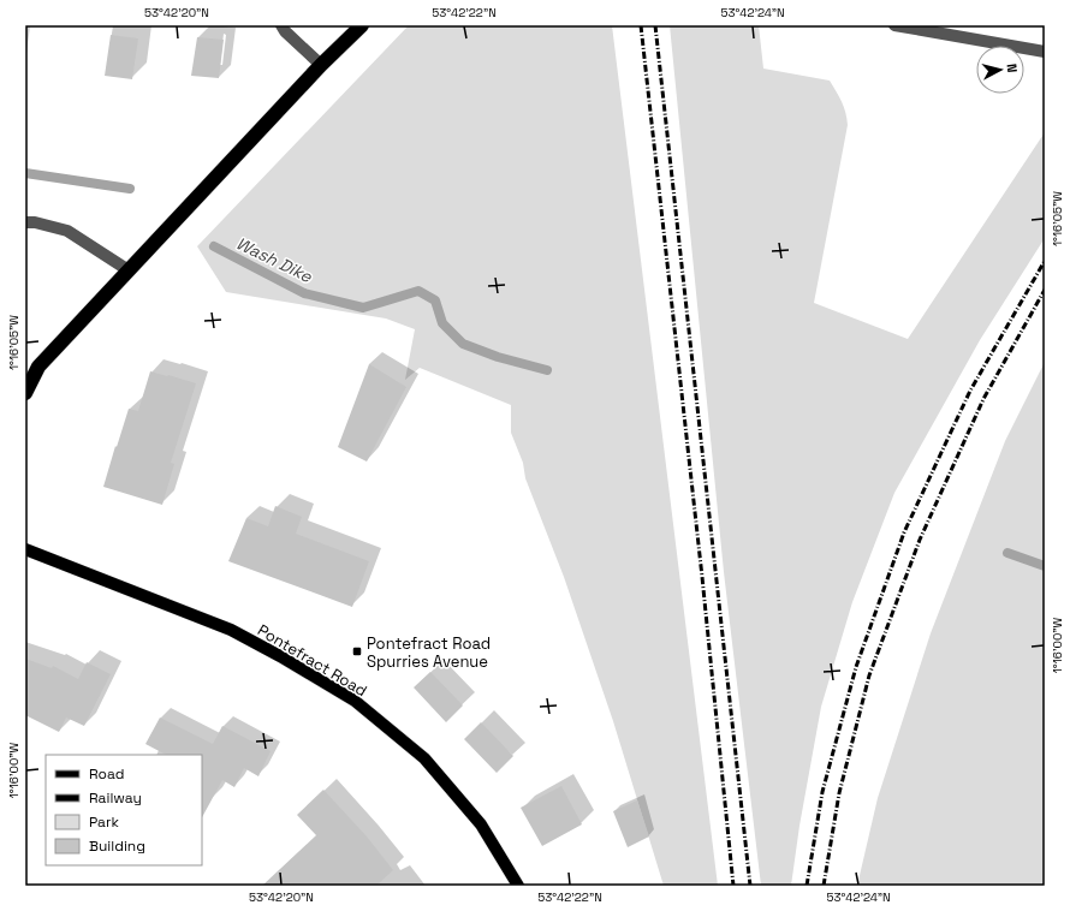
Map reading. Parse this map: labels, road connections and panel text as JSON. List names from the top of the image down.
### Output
{
  "streets": {
    "main road": ["Pontefract Road"]
  },
  "water": ["Wash Dike"],
  "places": {
    "transit": ["Pontefract Road Spurries Avenue"]
  },
  "legend": [
    "Road",
    "Railway",
    "Park",
    "Building"
  ],
  "north": "right",
  "coordinates": [
    "53°42'20\"N",
    "53°42'22\"N",
    "53°42'24\"N",
    "1°16'05\"W",
    "1°16'00\"W"
  ]
}
